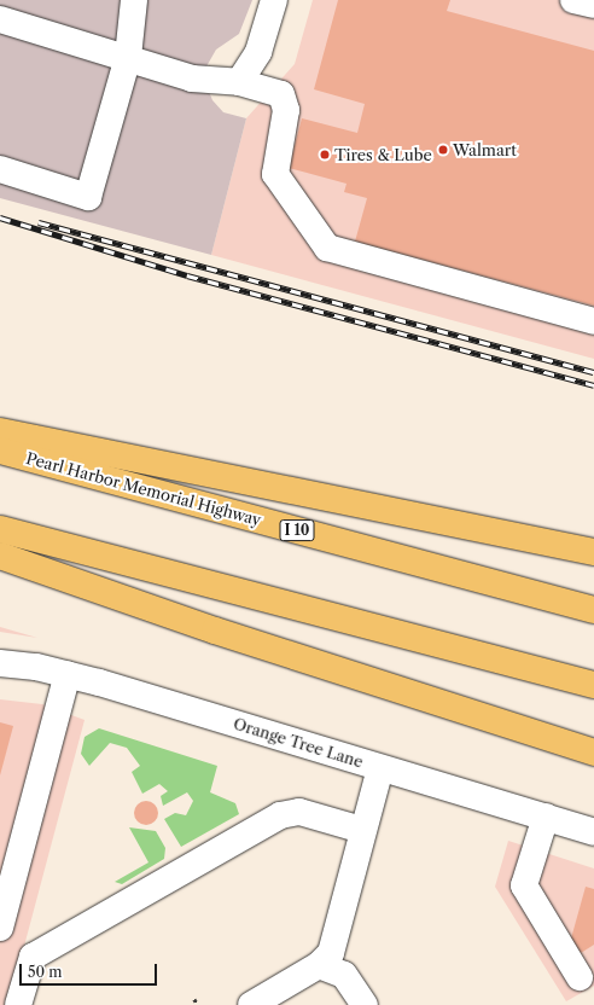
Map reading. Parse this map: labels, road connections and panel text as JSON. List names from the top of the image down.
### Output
{
  "streets": {
    "highway": ["Pearl Harbor Memorial Highway", "I 10"],
    "street": ["Orange Tree Lane"]
  },
  "places": ["Walmart", "Tires & Lube"],
  "scale_bar": "50 m"
}
